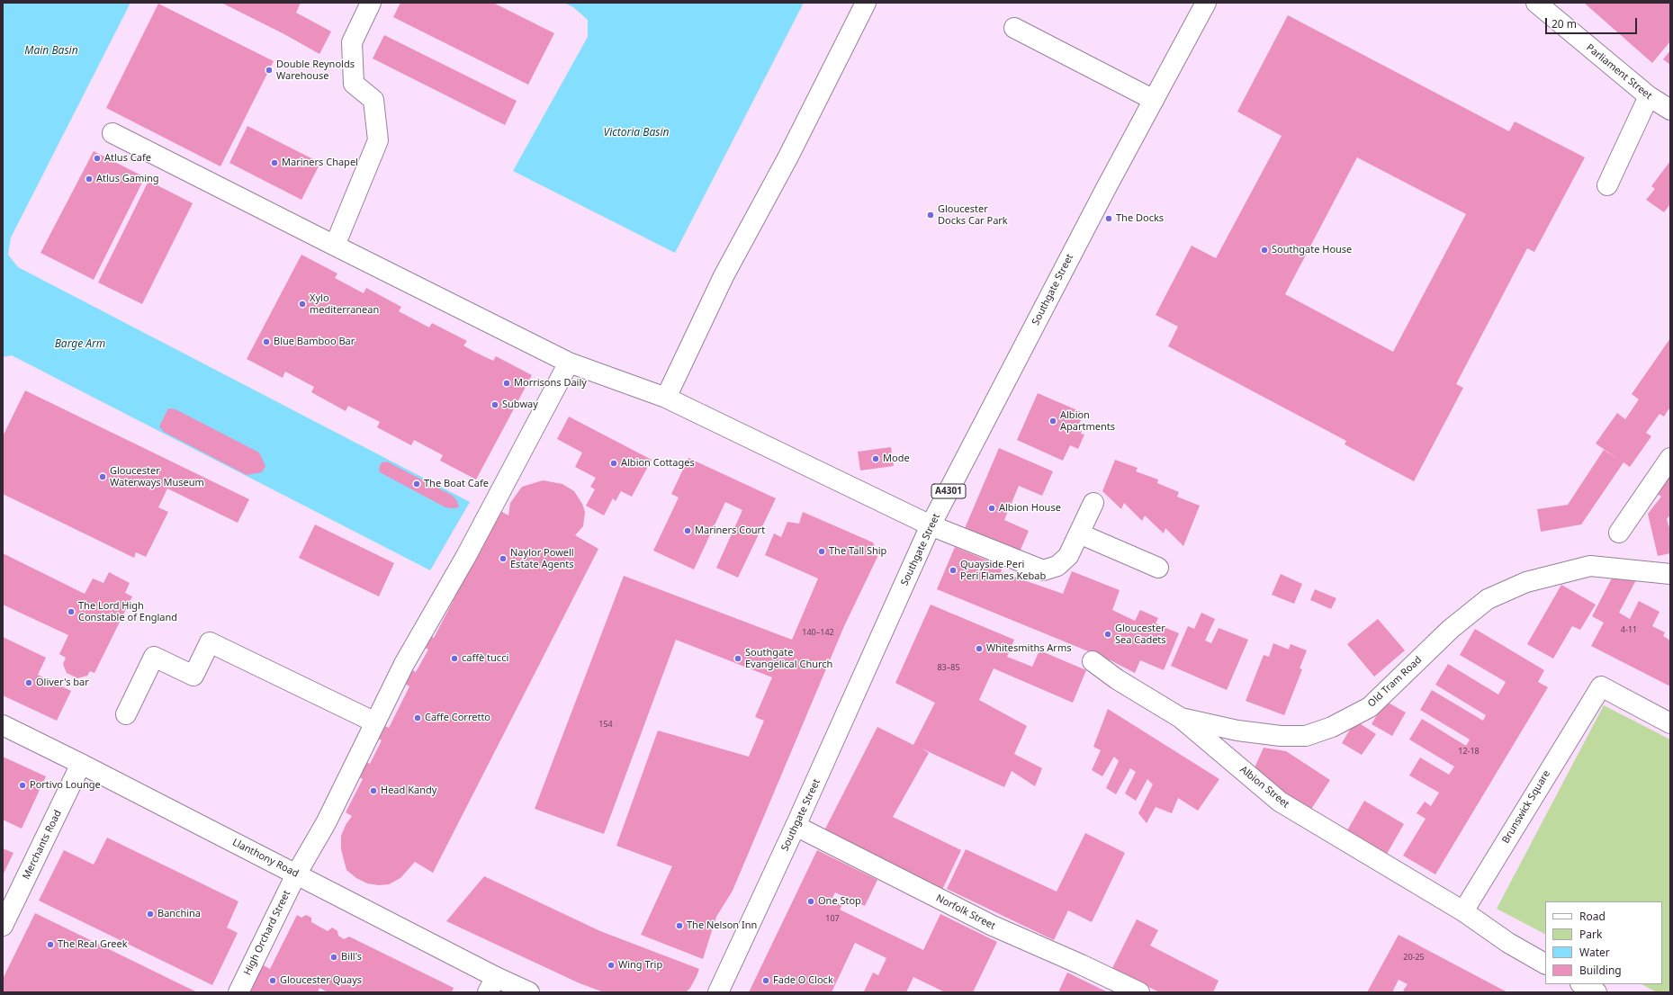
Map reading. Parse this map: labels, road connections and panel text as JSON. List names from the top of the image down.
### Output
{
  "streets": {
    "street": [
      "Parliament Street",
      "Southgate Street",
      "A4301",
      "Old Tram Road",
      "Albion Street",
      "Brunswick Square",
      "Merchants Road",
      "Llanthony Road",
      "Norfolk Street",
      "High Orchard Street"
    ]
  },
  "crossings": [
    ["Southgate Street", "Norfolk Street"],
    ["Old Tram Road", "Albion Street"],
    ["Albion Street", "Brunswick Square"],
    ["Merchants Road", "Llanthony Road"],
    ["Llanthony Road", "High Orchard Street"]
  ],
  "water": ["Main Basin", "Victoria Basin", "Barge Arm"],
  "places": [
    "Double Reynolds Warehouse",
    "Atlus Cafe",
    "Mariners Chapel",
    "Atlus Gaming",
    "Gloucester Docks Car Park",
    "The Docks",
    "Southgate House",
    "Xylo mediterranean",
    "Blue Bamboo Bar",
    "Morrisons Daily",
    "Subway",
    "Albion Apartments",
    "Mode",
    "Albion Cottages",
    "Gloucester Waterways Museum",
    "The Boat Cafe",
    "Albion House",
    "Mariners Court",
    "The Tall Ship",
    "Naylor Powell Estate Agents",
    "Quayside Peri Peri Flames Kebab",
    "The Lord High Constable of England",
    "Gloucester Sea Cadets",
    "Whitesmiths Arms",
    "caffè tucci",
    "Southgate Evangelical Church",
    "Oliver's bar",
    "Caffe Corretto",
    "Portivo Lounge",
    "Head Kandy",
    "One Stop",
    "Banchina",
    "The Nelson Inn",
    "The Real Greek",
    "Bill's",
    "Wing Trip",
    "Gloucester Quays",
    "Fade O Clock"
  ],
  "house_numbers": [
    "4-11",
    "140–142",
    "83–85",
    "154",
    "12-18",
    "107",
    "20-25"
  ],
  "legend": [
    "Road",
    "Park",
    "Water",
    "Building"
  ],
  "scale_bar": "20 m"
}
